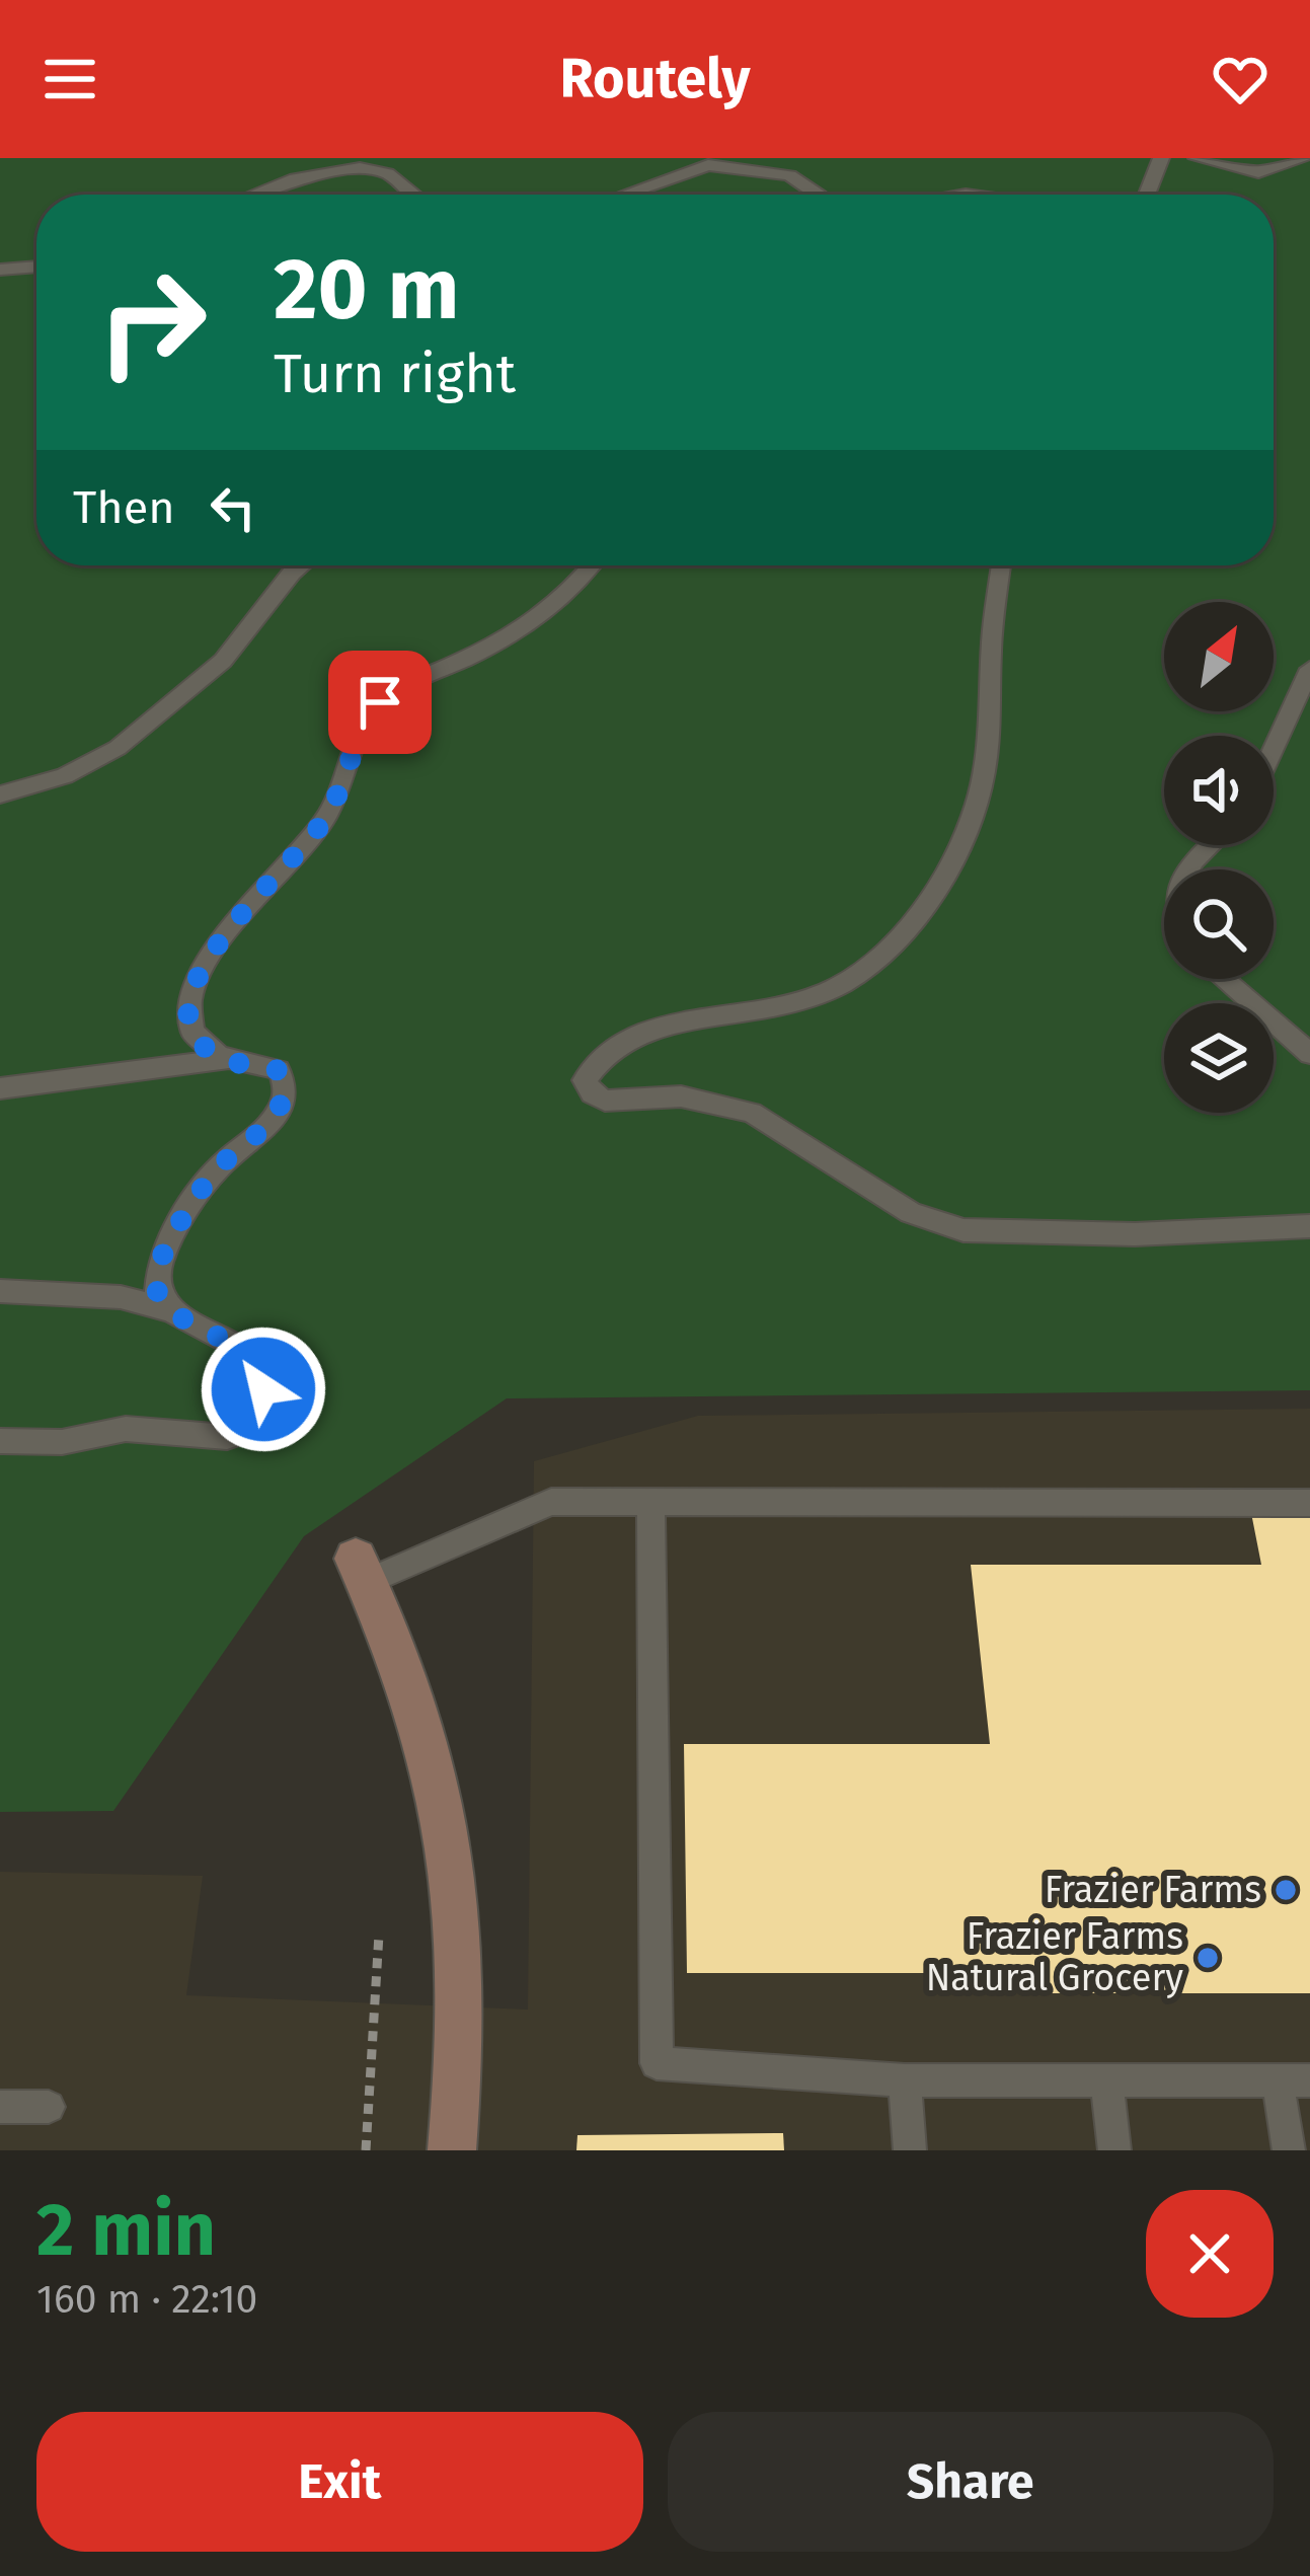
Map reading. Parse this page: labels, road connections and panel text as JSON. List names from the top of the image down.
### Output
{
  "places": ["Frazier Farms", "Frazier Farms Natural Grocery"],
  "north": "top right",
  "page": {
    "header": "Routely",
    "turn": ["20 m", "Turn right"],
    "then": "Then",
    "heading": ["2 min", "160 m · 22:10"],
    "buttons": ["Exit", "Share"]
  }
}
